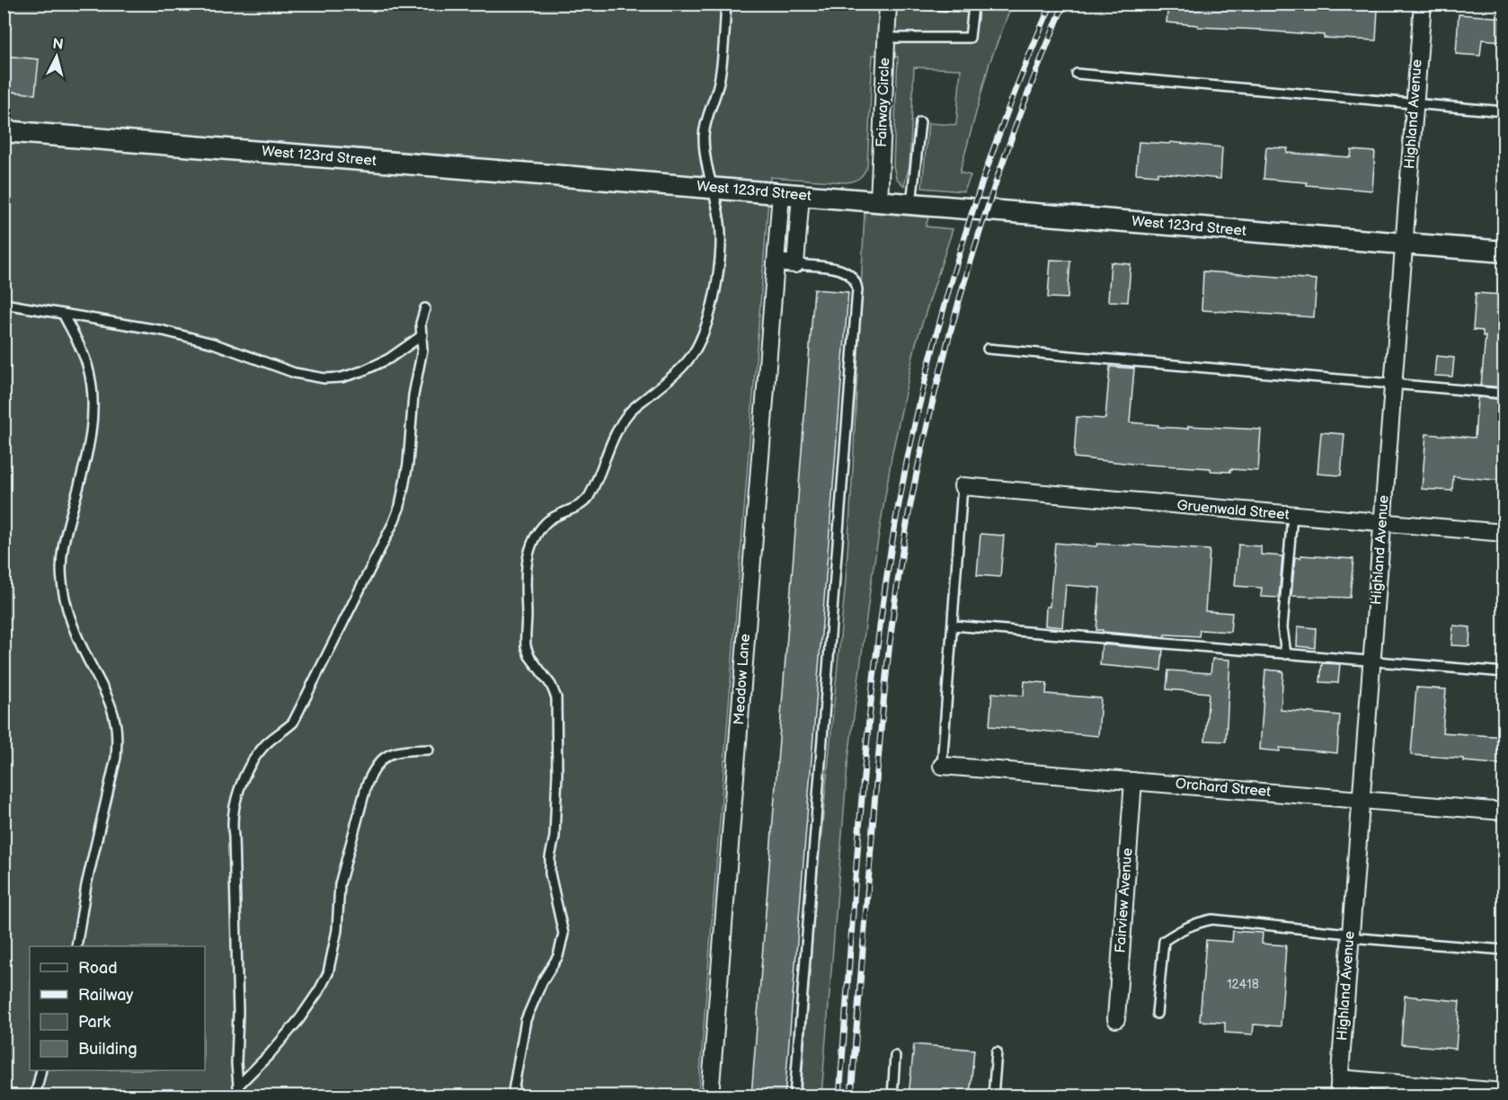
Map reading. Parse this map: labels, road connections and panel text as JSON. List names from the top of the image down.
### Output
{
  "streets": {
    "street": [
      "Fairway Circle",
      "Highland Avenue",
      "West 123rd Street",
      "Gruenwald Street",
      "Meadow Lane",
      "Orchard Street",
      "Fairview Avenue"
    ]
  },
  "crossings": [
    ["Fairway Circle", "West 123rd Street"],
    ["Highland Avenue", "West 123rd Street"],
    ["Highland Avenue", "Gruenwald Street"],
    ["Highland Avenue", "Orchard Street"],
    ["West 123rd Street", "Meadow Lane"],
    ["Orchard Street", "Fairview Avenue"]
  ],
  "house_numbers": ["12418"],
  "legend": [
    "Road",
    "Railway",
    "Park",
    "Building"
  ],
  "north": "top"
}
